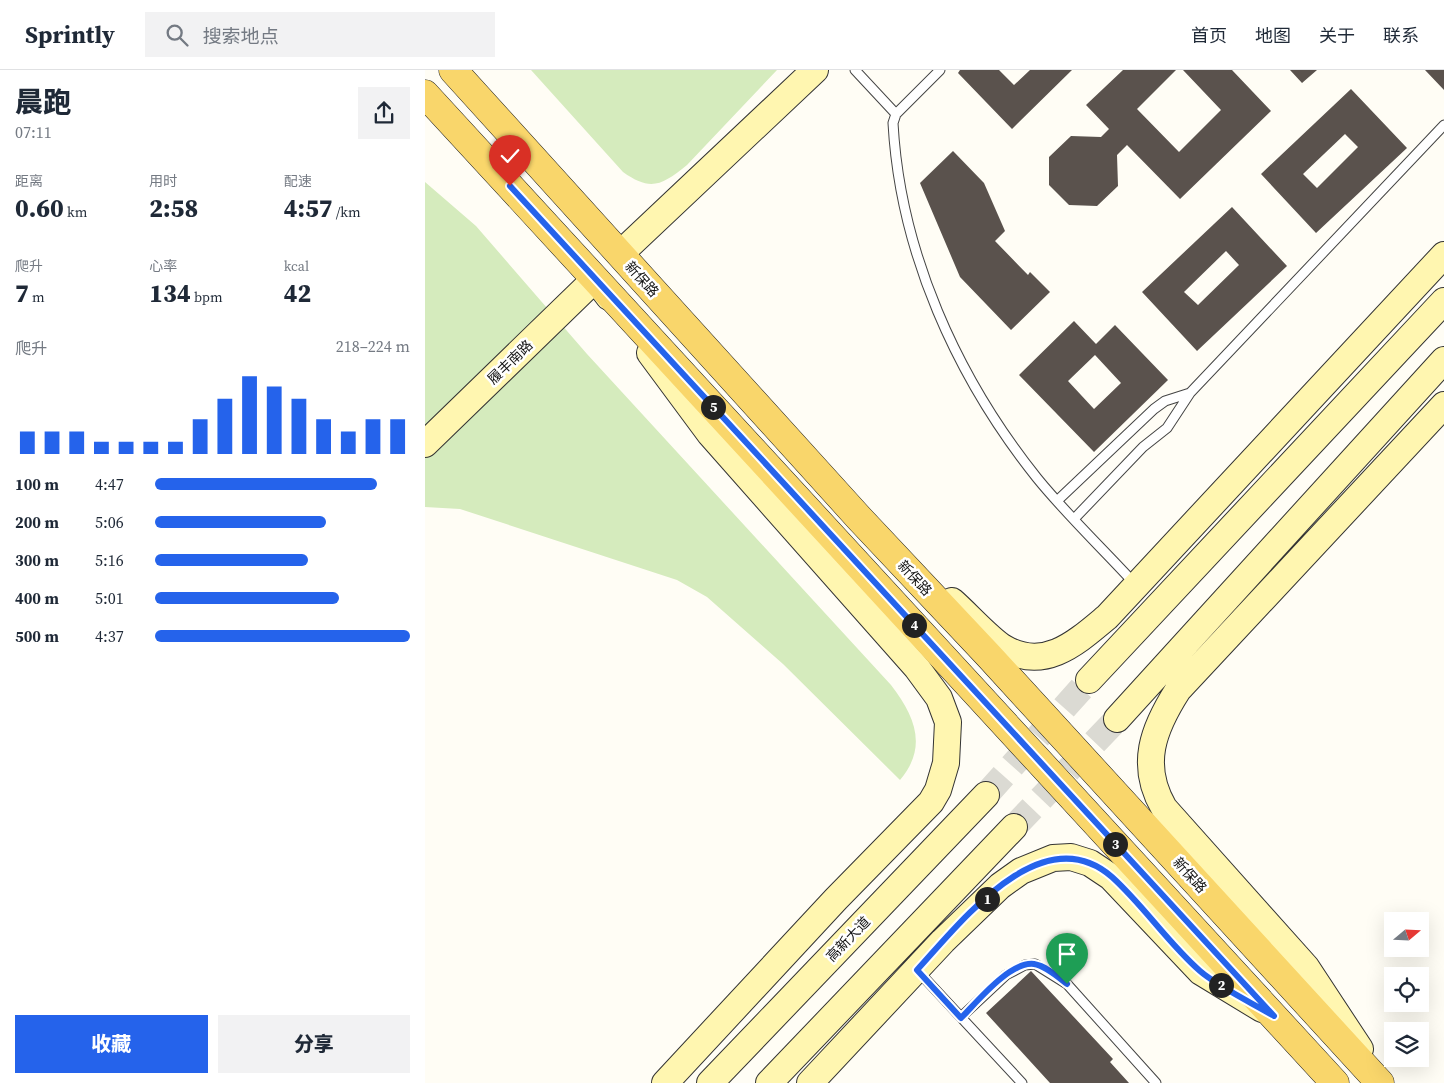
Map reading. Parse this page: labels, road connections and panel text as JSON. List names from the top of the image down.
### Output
{
  "streets": {
    "main road": ["新保路", "履丰南路", "高新大道"]
  },
  "north": "right",
  "page": {
    "header": "Sprintly",
    "search": "搜索地点",
    "nav": [
      "首页",
      "地图",
      "关于",
      "联系"
    ],
    "heading": ["晨跑", "07:11"],
    "stats": [
      ["距离", "0.60 km"],
      ["用时", "2:58"],
      ["配速", "4:57 /km"],
      ["爬升", "7 m"],
      ["心率", "134 bpm"],
      ["kcal", "42"]
    ],
    "chart": ["爬升", "218–224 m"],
    "pins": [
      "5",
      "4",
      "3",
      "1",
      "2"
    ],
    "list": [
      {
        "name": "100 m",
        "note": "4:47"
      },
      {
        "name": "200 m",
        "note": "5:06"
      },
      {
        "name": "300 m",
        "note": "5:16"
      },
      {
        "name": "400 m",
        "note": "5:01"
      },
      {
        "name": "500 m",
        "note": "4:37"
      }
    ],
    "buttons": ["收藏", "分享"]
  }
}
